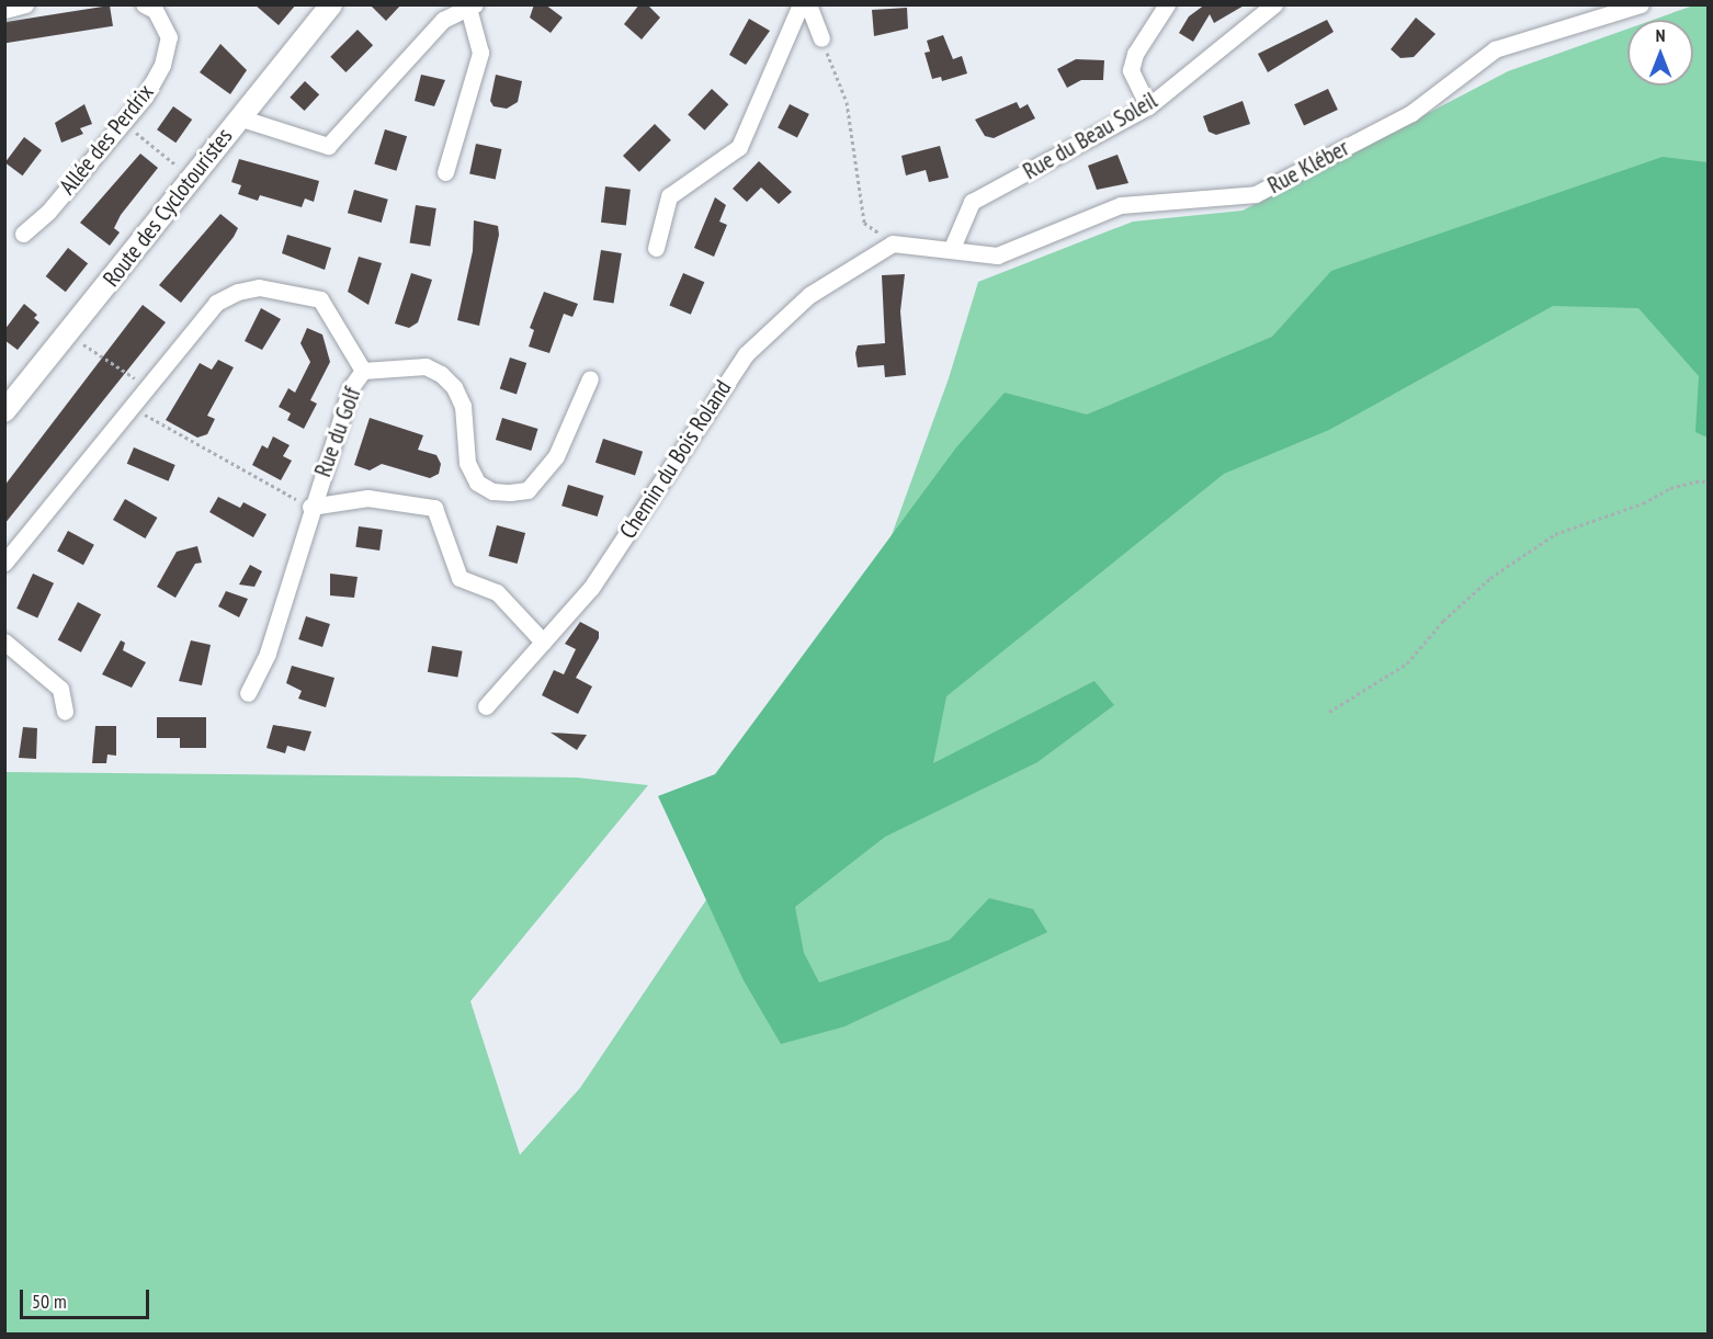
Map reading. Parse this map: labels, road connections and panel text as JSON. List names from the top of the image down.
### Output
{
  "streets": {
    "street": [
      "Rue du Beau Soleil",
      "Allée des Perdrix",
      "Rue Kléber",
      "Route des Cyclotouristes",
      "Rue du Golf",
      "Chemin du Bois Roland"
    ]
  },
  "crossings": [
    ["Rue du Beau Soleil", "Rue Kléber"],
    ["Rue Kléber", "Chemin du Bois Roland"]
  ],
  "scale_bar": "50 m",
  "north": "top"
}
